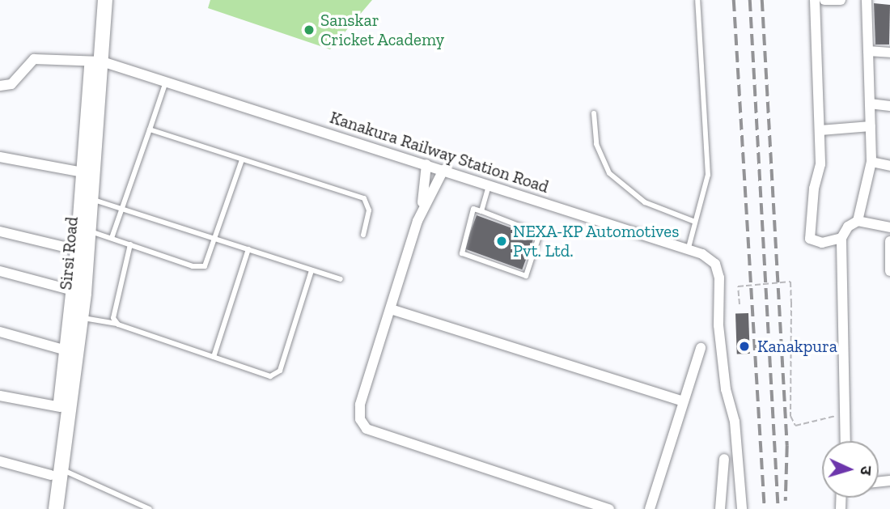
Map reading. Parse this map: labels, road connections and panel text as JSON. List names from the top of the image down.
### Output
{
  "streets": {
    "main road": ["Sirsi Road"],
    "street": ["Kanakura Railway Station Road"]
  },
  "crossings": [
    ["Kanakura Railway Station Road", "Sirsi Road"]
  ],
  "places": ["Sanskar Cricket Academy", "NEXA-KP Automotives Pvt. Ltd.", "Kanakpura"],
  "north": "right"
}
